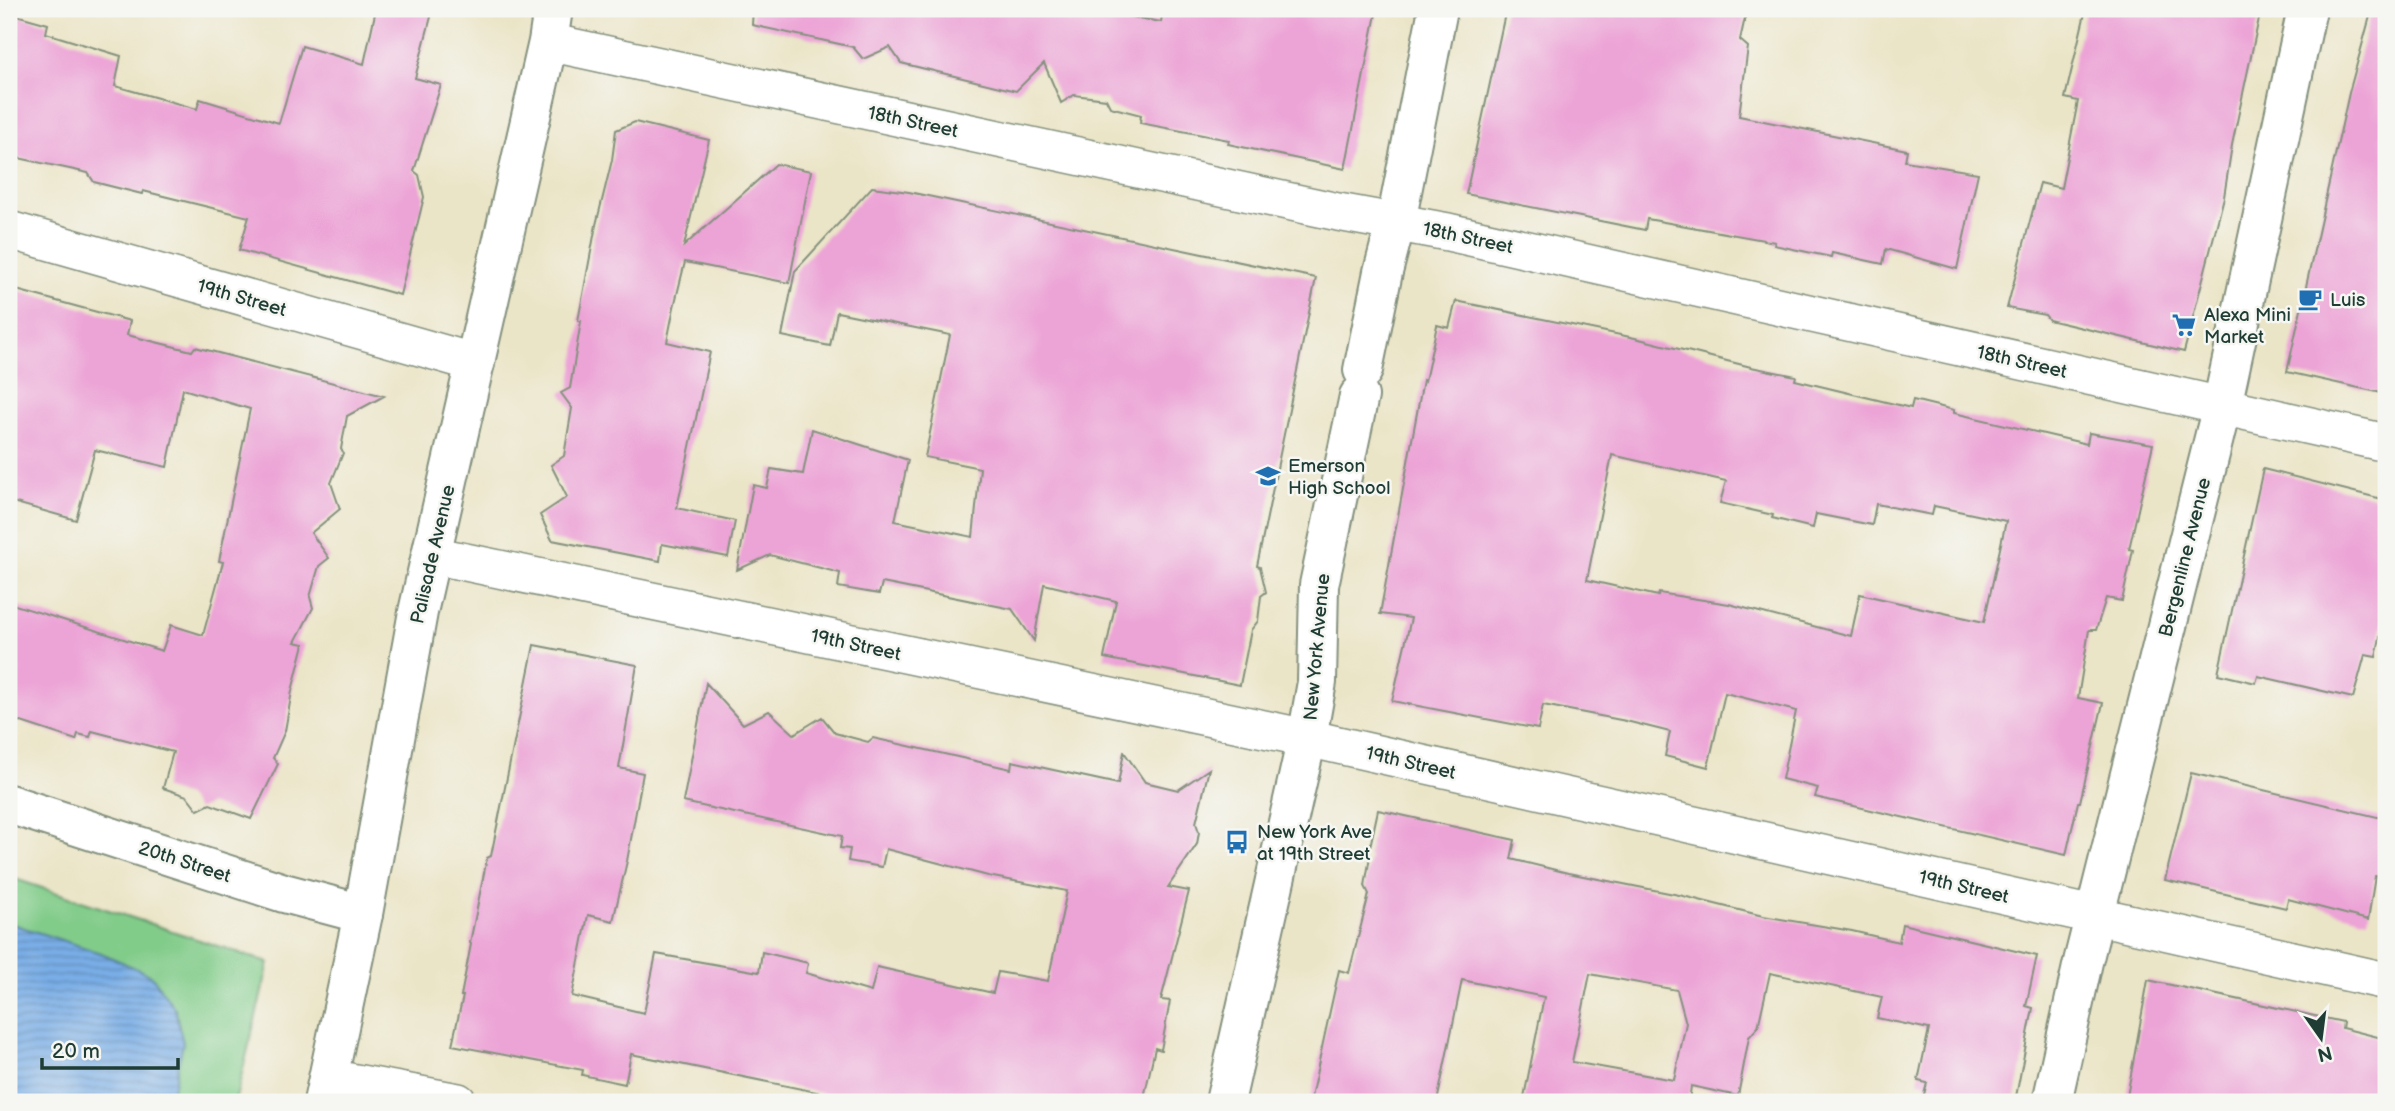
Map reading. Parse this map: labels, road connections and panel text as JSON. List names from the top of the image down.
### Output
{
  "streets": {
    "street": [
      "18th Street",
      "19th Street",
      "Palisade Avenue",
      "Bergenline Avenue",
      "New York Avenue",
      "20th Street"
    ]
  },
  "crossings": [
    ["18th Street", "Palisade Avenue"],
    ["18th Street", "Bergenline Avenue"],
    ["18th Street", "New York Avenue"],
    ["19th Street", "Palisade Avenue"],
    ["19th Street", "Bergenline Avenue"],
    ["19th Street", "New York Avenue"],
    ["Palisade Avenue", "20th Street"]
  ],
  "places": {
    "cafe": ["Luis"],
    "supermarket": ["Alexa Mini Market"],
    "school or university": ["Emerson High School"],
    "bus stop": ["New York Ave at 19th Street"]
  },
  "scale_bar": "20 m",
  "north": "bottom"
}
